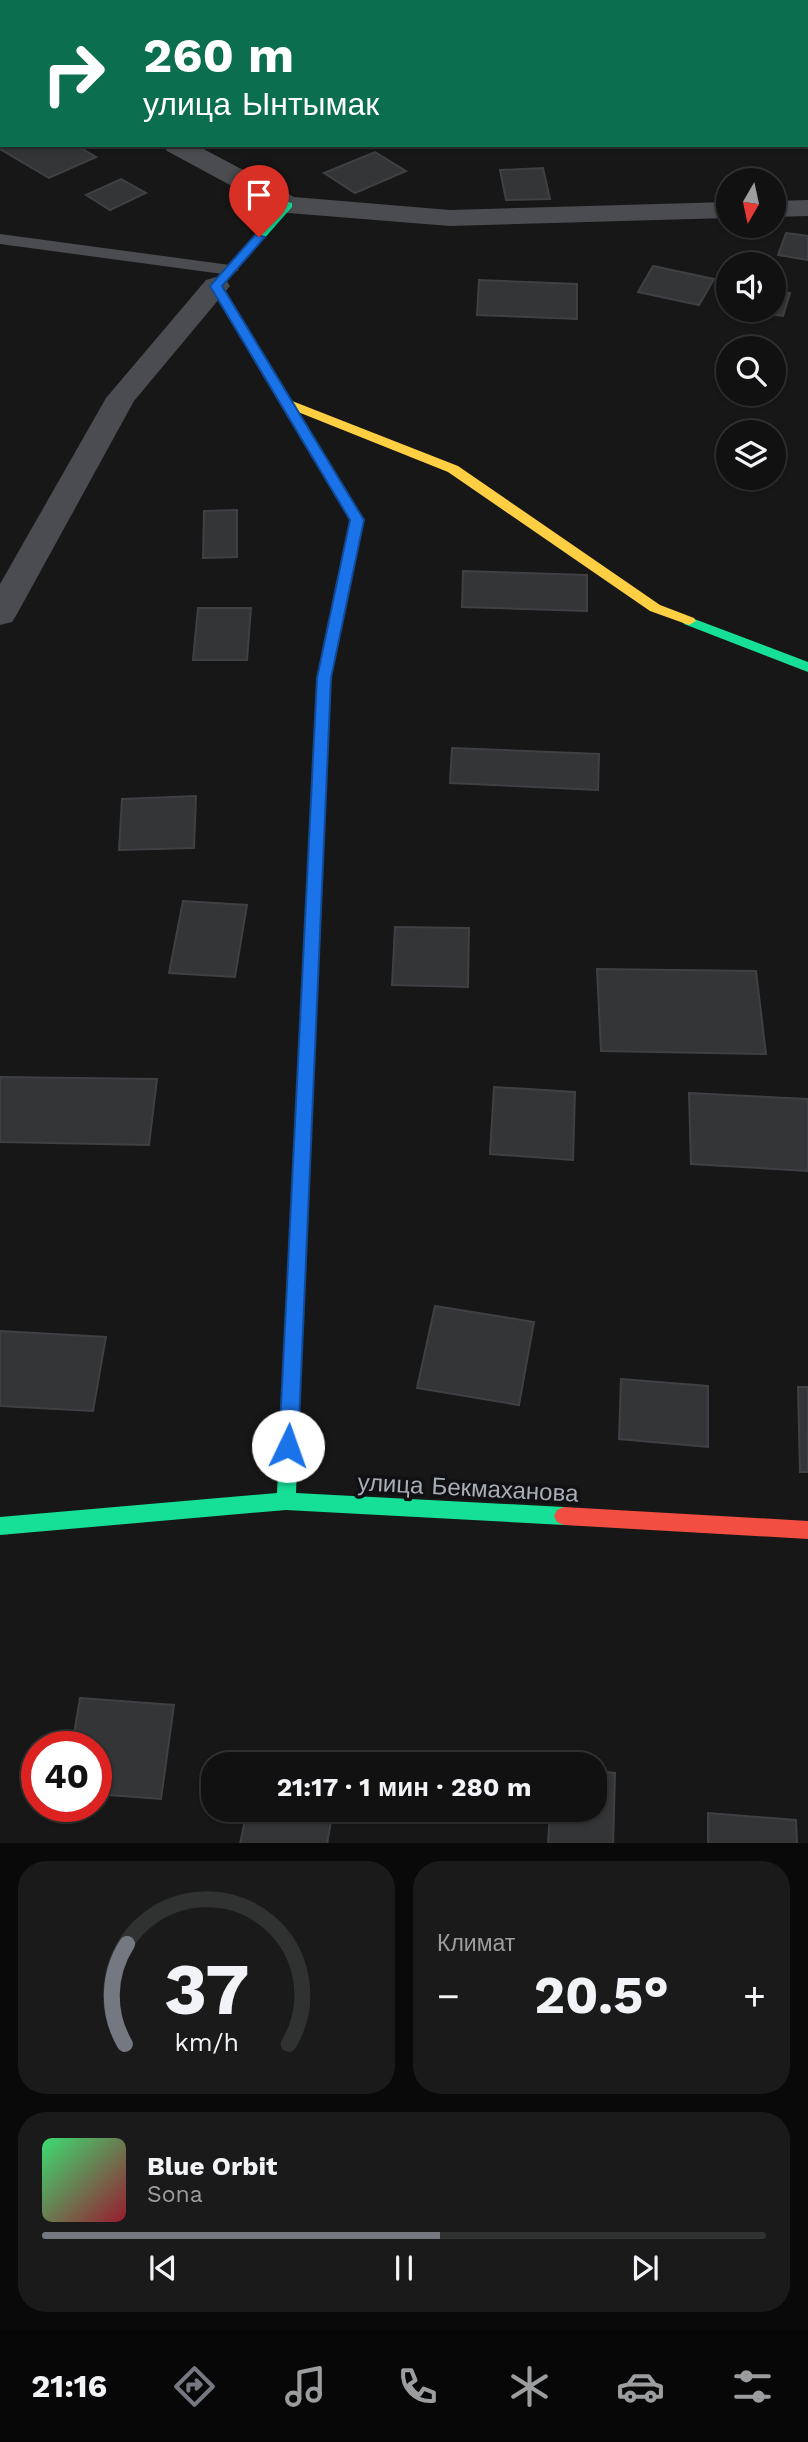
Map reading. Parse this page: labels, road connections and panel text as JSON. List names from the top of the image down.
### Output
{
  "streets": {
    "street": ["улица Бекмаханова"]
  },
  "north": "bottom",
  "page": {
    "turn": ["260 m", "улица Ынтымак"],
    "limit": "40",
    "trip": "21:17 · 1 мин · 280 m",
    "tile": "Климат",
    "heat": ["−", "20.5°", "+"],
    "song": ["Blue Orbit", "Sona"],
    "tabs": "21:16",
    "gauge": ["37", "km/h"]
  }
}
